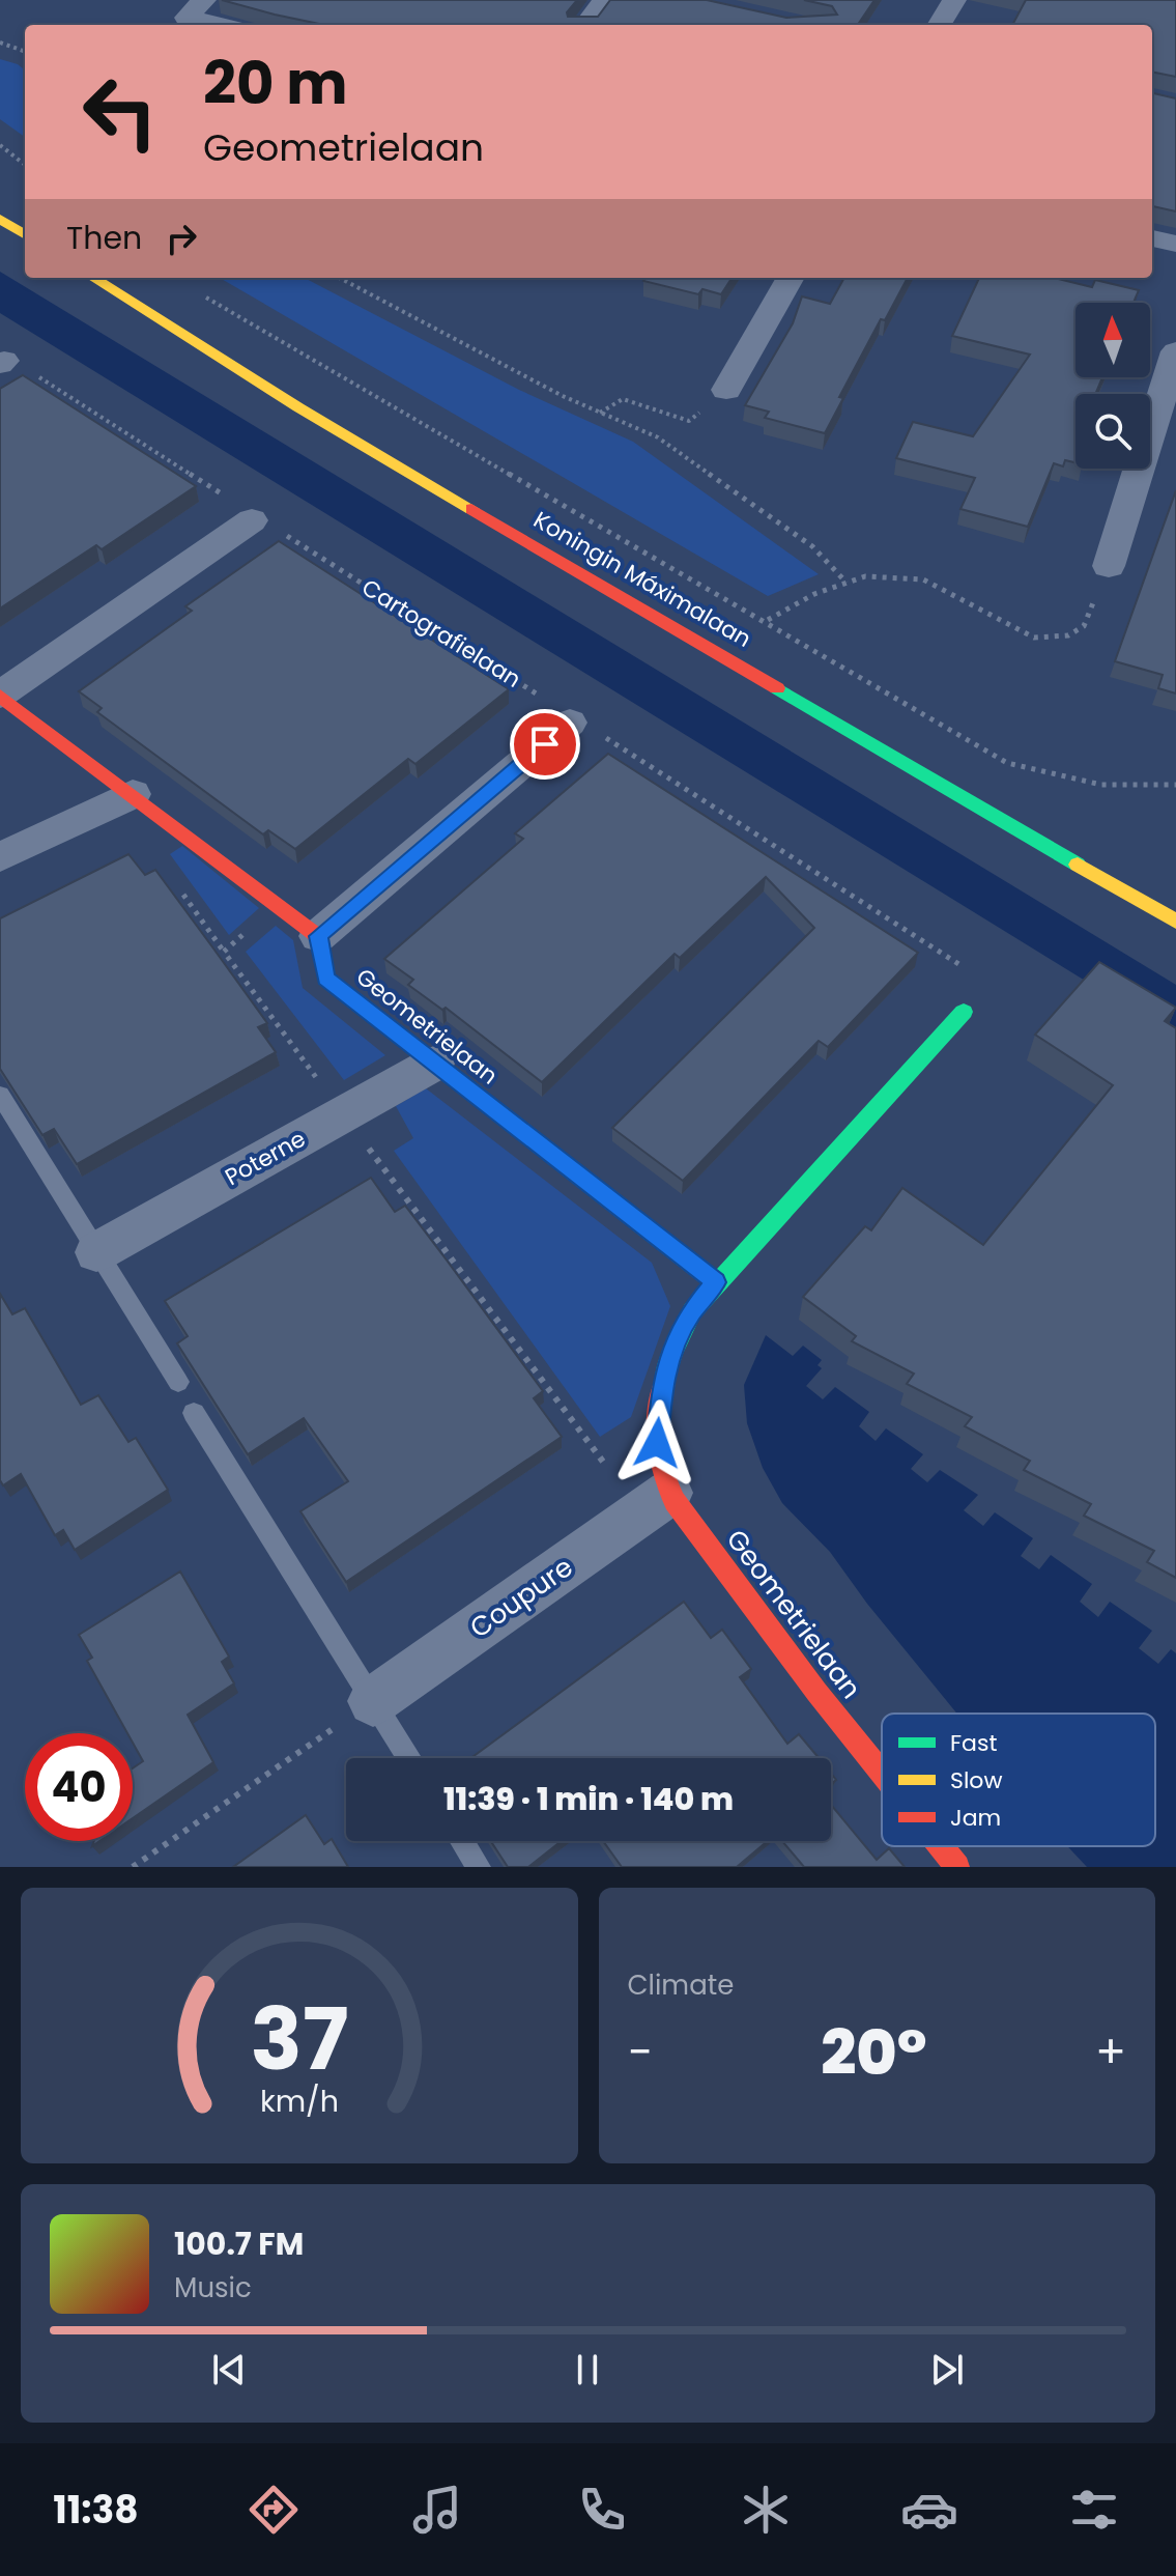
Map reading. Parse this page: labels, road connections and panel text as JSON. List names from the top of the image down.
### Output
{
  "streets": {
    "street": [
      "Koningin Máximalaan",
      "Geometrielaan",
      "Poterne",
      "Coupure"
    ],
    "path": ["Cartografielaan"]
  },
  "crossings": [
    ["Cartografielaan", "Geometrielaan"],
    ["Geometrielaan", "Poterne"],
    ["Geometrielaan", "Coupure"]
  ],
  "legend": ["Fast", "Slow", "Jam"],
  "north": "top",
  "page": {
    "turn": ["20 m", "Geometrielaan"],
    "then": "Then",
    "limit": "40",
    "trip": "11:39 · 1 min · 140 m",
    "tile": "Climate",
    "heat": ["−", "20°", "+"],
    "song": ["100.7 FM", "Music"],
    "tabs": "11:38",
    "gauge": ["37", "km/h"]
  }
}
